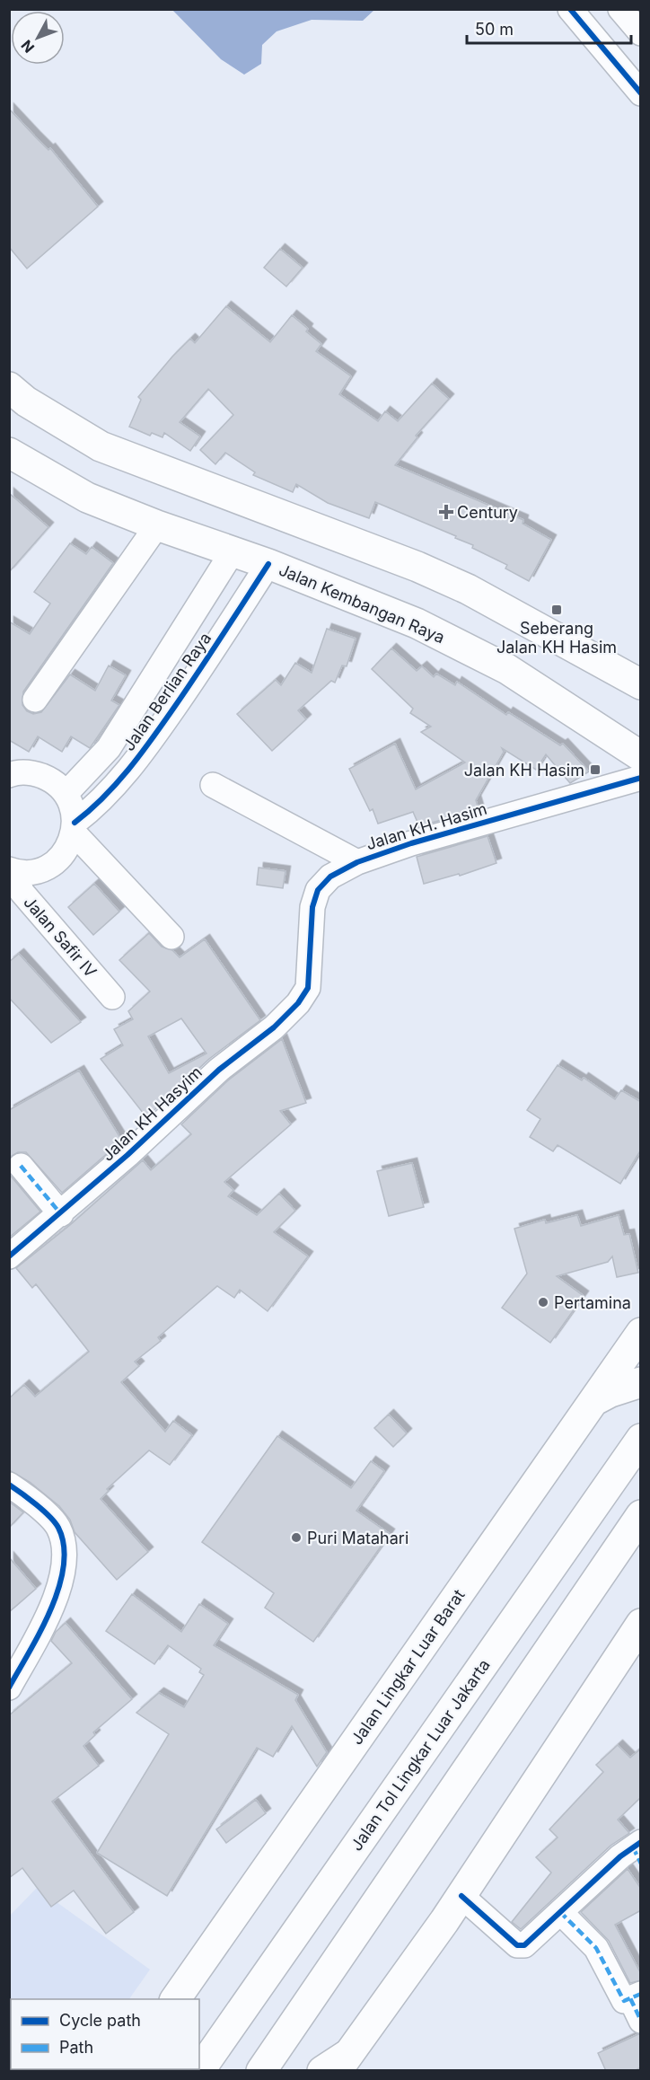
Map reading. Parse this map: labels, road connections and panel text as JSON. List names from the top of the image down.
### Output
{
  "streets": {
    "main road": ["Jalan Kembangan Raya", "Jalan Lingkar Luar Barat", "Jalan Tol Lingkar Luar Jakarta"],
    "street": [
      "Jalan Berlian Raya",
      "Jalan KH. Hasim",
      "Jalan Safir IV",
      "Jalan KH Hasyim"
    ]
  },
  "crossings": [
    ["Jalan Kembangan Raya", "Jalan Berlian Raya"],
    ["Jalan KH. Hasim", "Jalan KH Hasyim"]
  ],
  "places": {
    "health": ["Century"],
    "transit": ["Seberang Jalan KH Hasim", "Jalan KH Hasim"],
    "other": ["Pertamina", "Puri Matahari"]
  },
  "legend": ["Cycle path", "Path"],
  "scale_bar": "50 m",
  "north": "bottom left"
}
